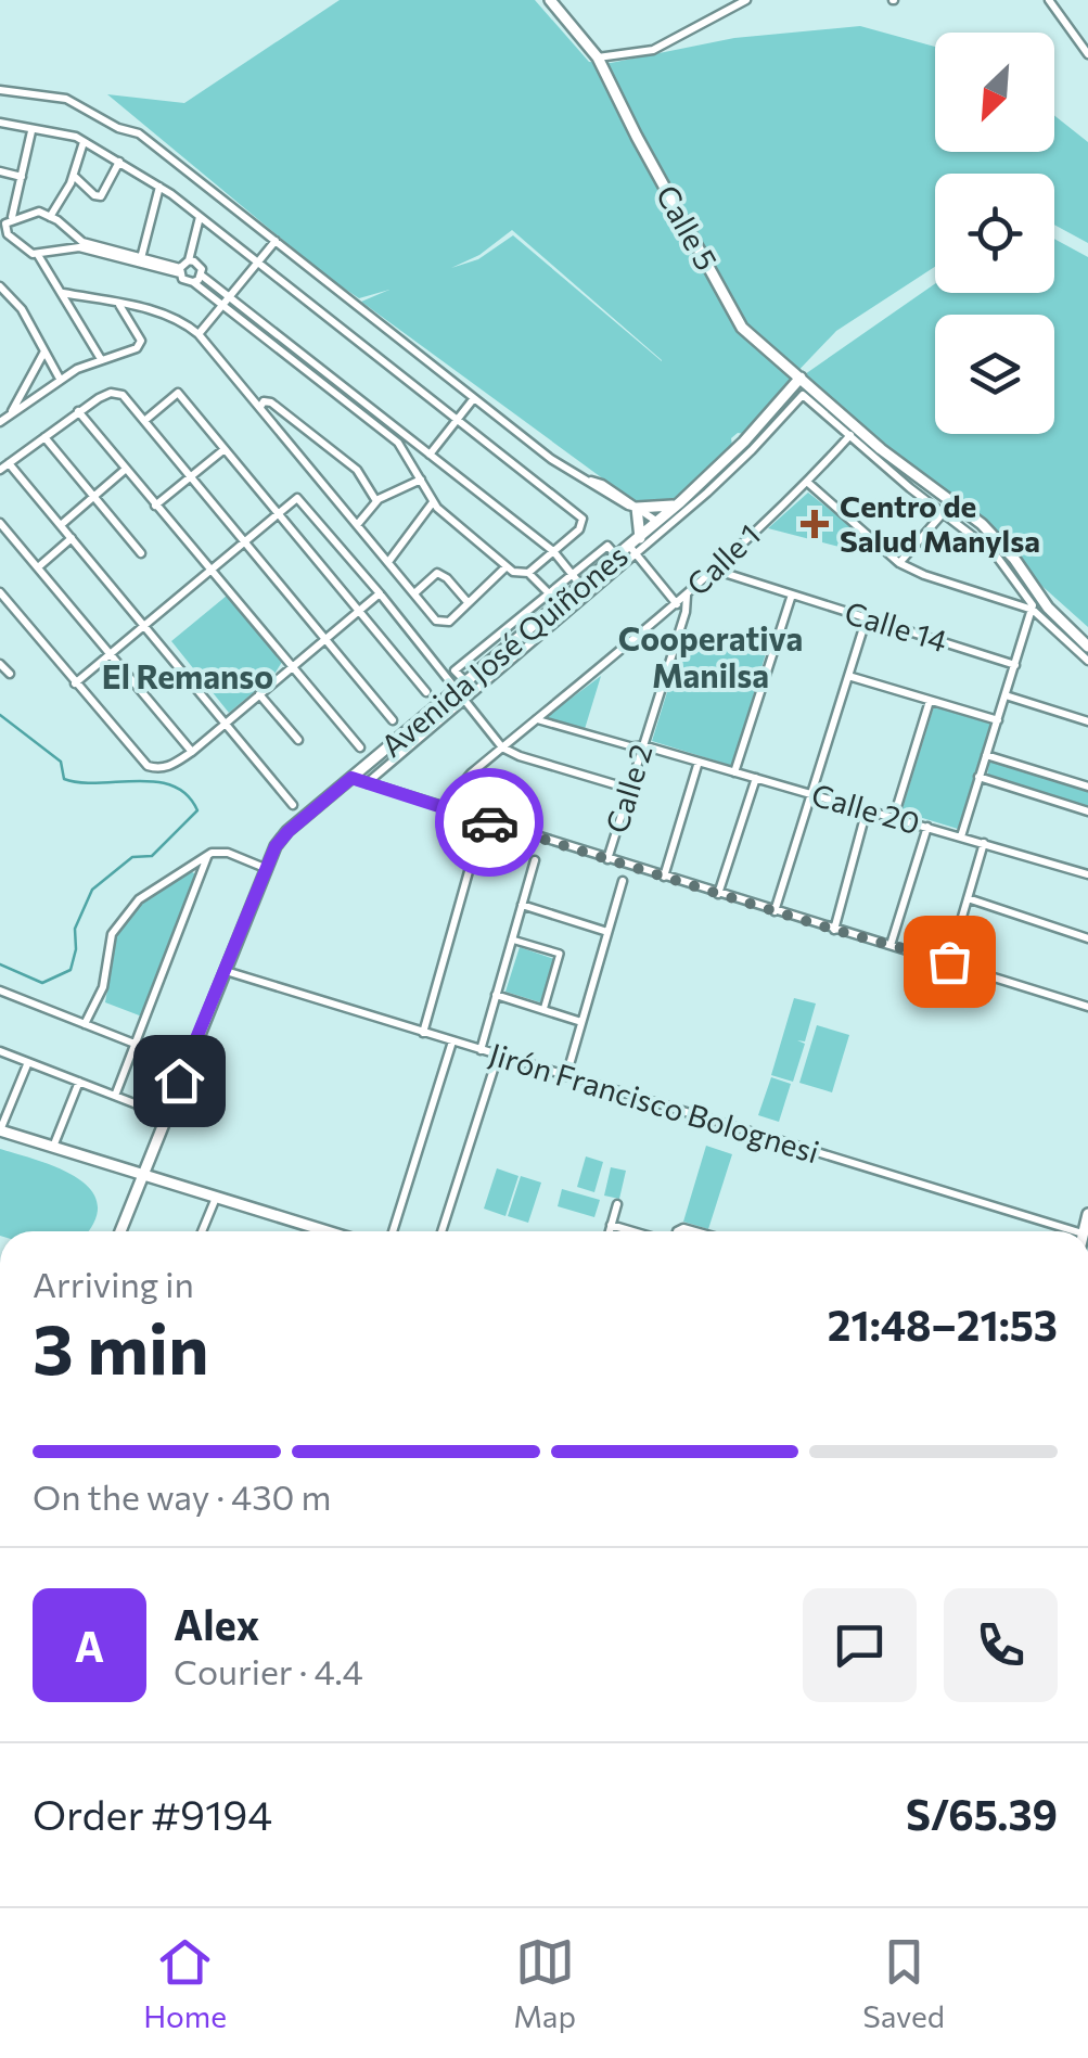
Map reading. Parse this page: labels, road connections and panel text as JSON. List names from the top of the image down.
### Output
{
  "streets": {
    "street": [
      "Calle 5",
      "Calle 1",
      "Calle 14",
      "Avenida José Quiñones",
      "Calle 2",
      "Calle 20",
      "Jirón Francisco Bolognesi"
    ]
  },
  "crossings": [
    ["Calle 5", "Avenida José Quiñones"],
    ["Calle 1", "Calle 14"],
    ["Calle 1", "Calle 2"],
    ["Avenida José Quiñones", "Jirón Francisco Bolognesi"],
    ["Calle 2", "Calle 20"]
  ],
  "districts": ["Cooperativa Manilsa", "El Remanso"],
  "places": {
    "health": ["Centro de Salud Manylsa"]
  },
  "north": "bottom left",
  "page": {
    "heading": ["3 min", "Arriving in", "21:48–21:53"],
    "panel": [
      "Alex",
      "Courier · 4.4",
      "Order #9194",
      "S/65.39"
    ],
    "bar": "On the way · 430 m",
    "round": "A",
    "tabs": ["Home", "Map", "Saved"]
  }
}
